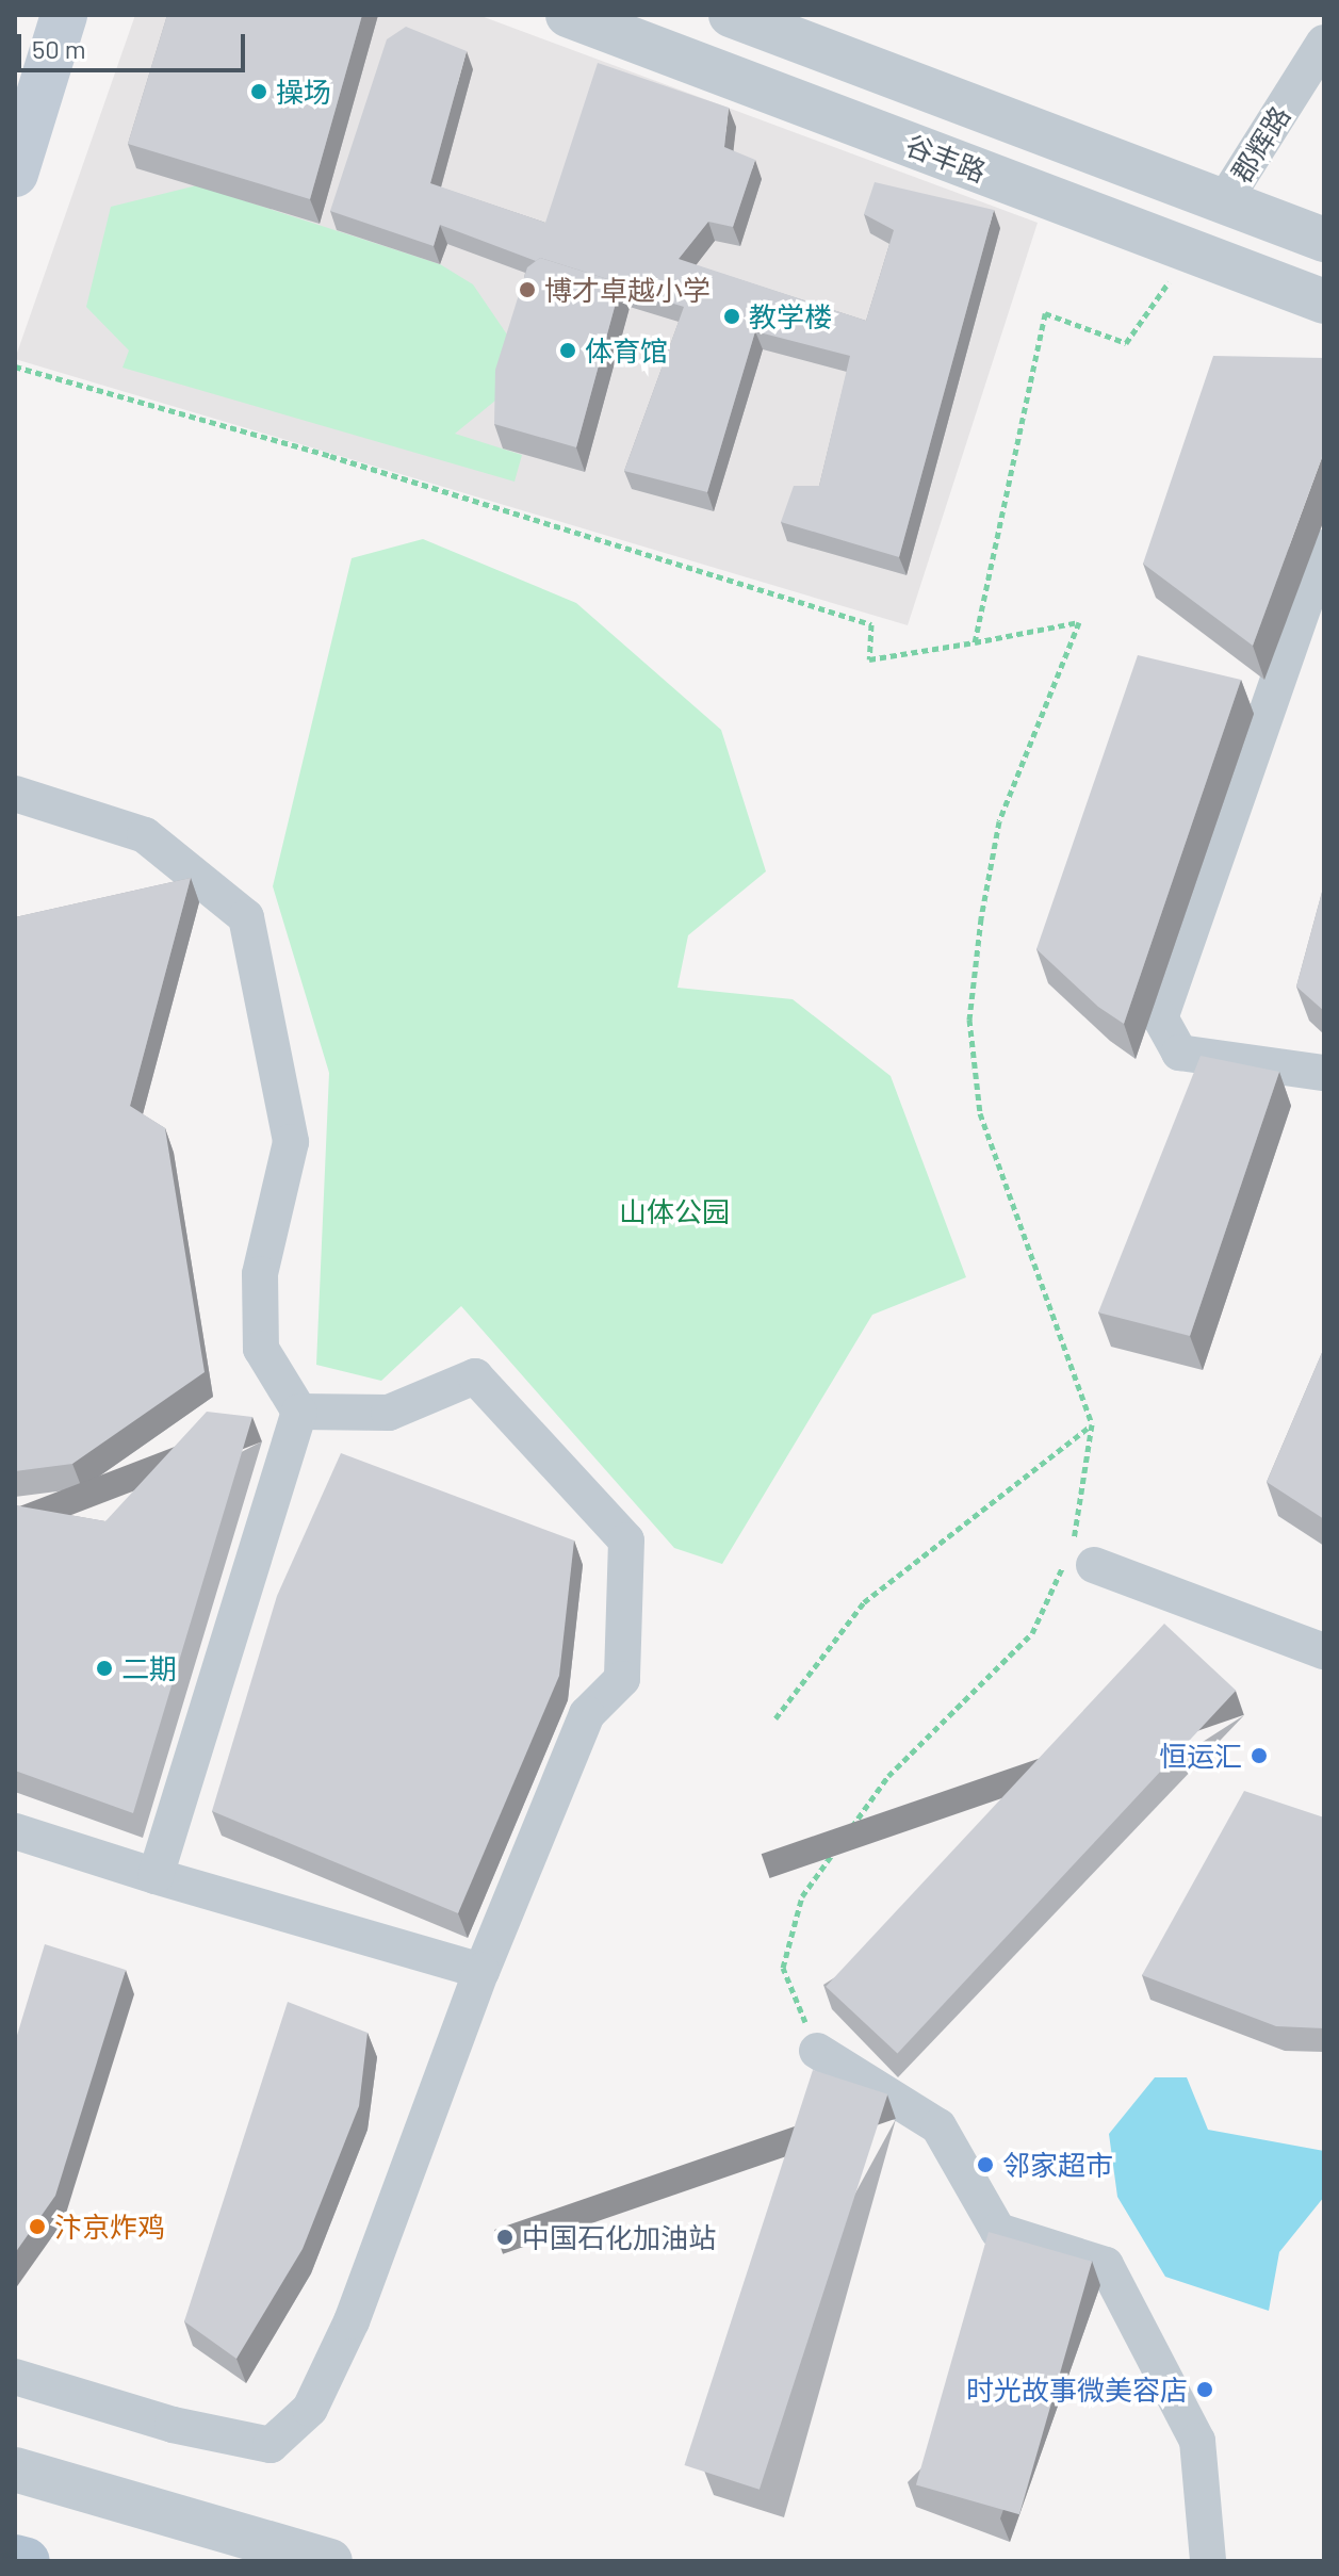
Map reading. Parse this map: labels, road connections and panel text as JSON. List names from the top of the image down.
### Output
{
  "streets": {
    "street": ["郡辉路", "谷丰路"]
  },
  "crossings": [
    ["郡辉路", "谷丰路"]
  ],
  "parks": ["山体公园"],
  "places": [
    "操场",
    "博才卓越小学",
    "教学楼",
    "体育馆",
    "二期",
    "恒运汇",
    "邻家超市",
    "汴京炸鸡",
    "中国石化加油站",
    "时光故事微美容店"
  ],
  "scale_bar": "50 m"
}
